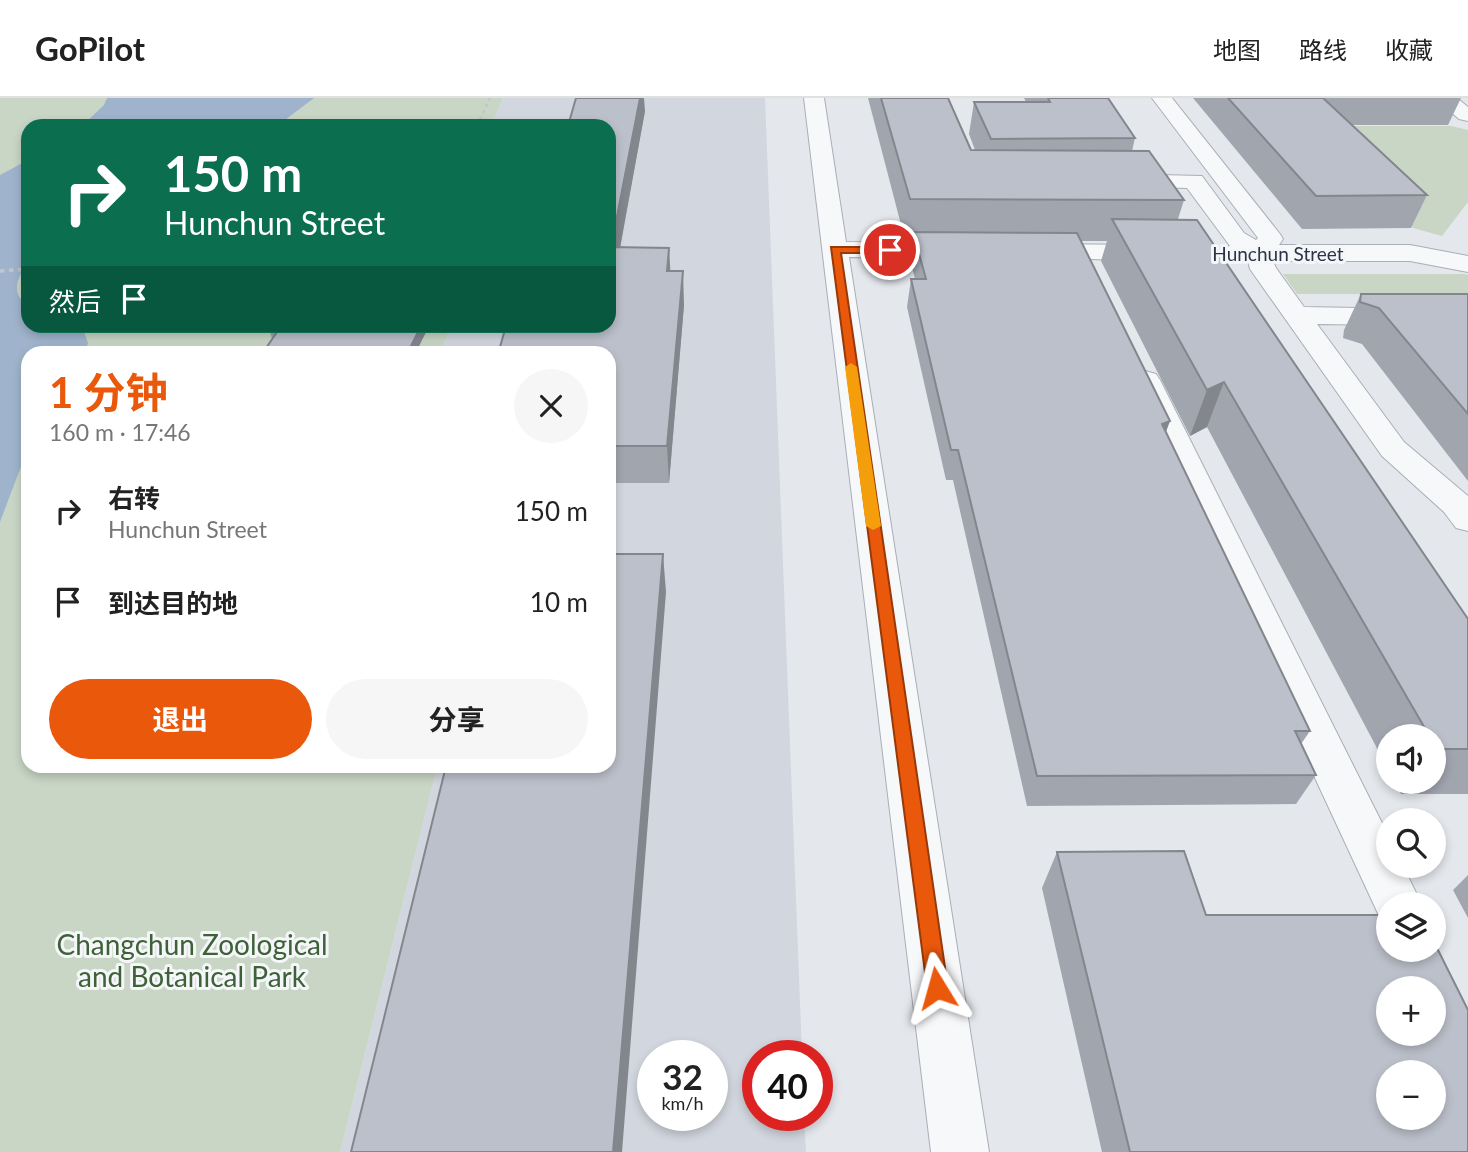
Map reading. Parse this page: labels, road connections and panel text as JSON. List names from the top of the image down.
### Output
{
  "streets": {
    "street": ["Hunchun Street"]
  },
  "parks": ["Changchun Zoological and Botanical Park"],
  "page": {
    "header": "GoPilot",
    "nav": ["地图", "路线", "收藏"],
    "turn": ["150 m", "Hunchun Street"],
    "then": "然后",
    "heading": ["1 分钟", "160 m · 17:46"],
    "list": [
      {
        "name": "右转",
        "note": "Hunchun Street",
        "value": "150 m"
      },
      {
        "name": "到达目的地",
        "value": "10 m"
      }
    ],
    "buttons": ["退出", "分享"],
    "map_buttons": ["+", "−"],
    "speed": "32 km/h",
    "limit": "40"
  }
}
